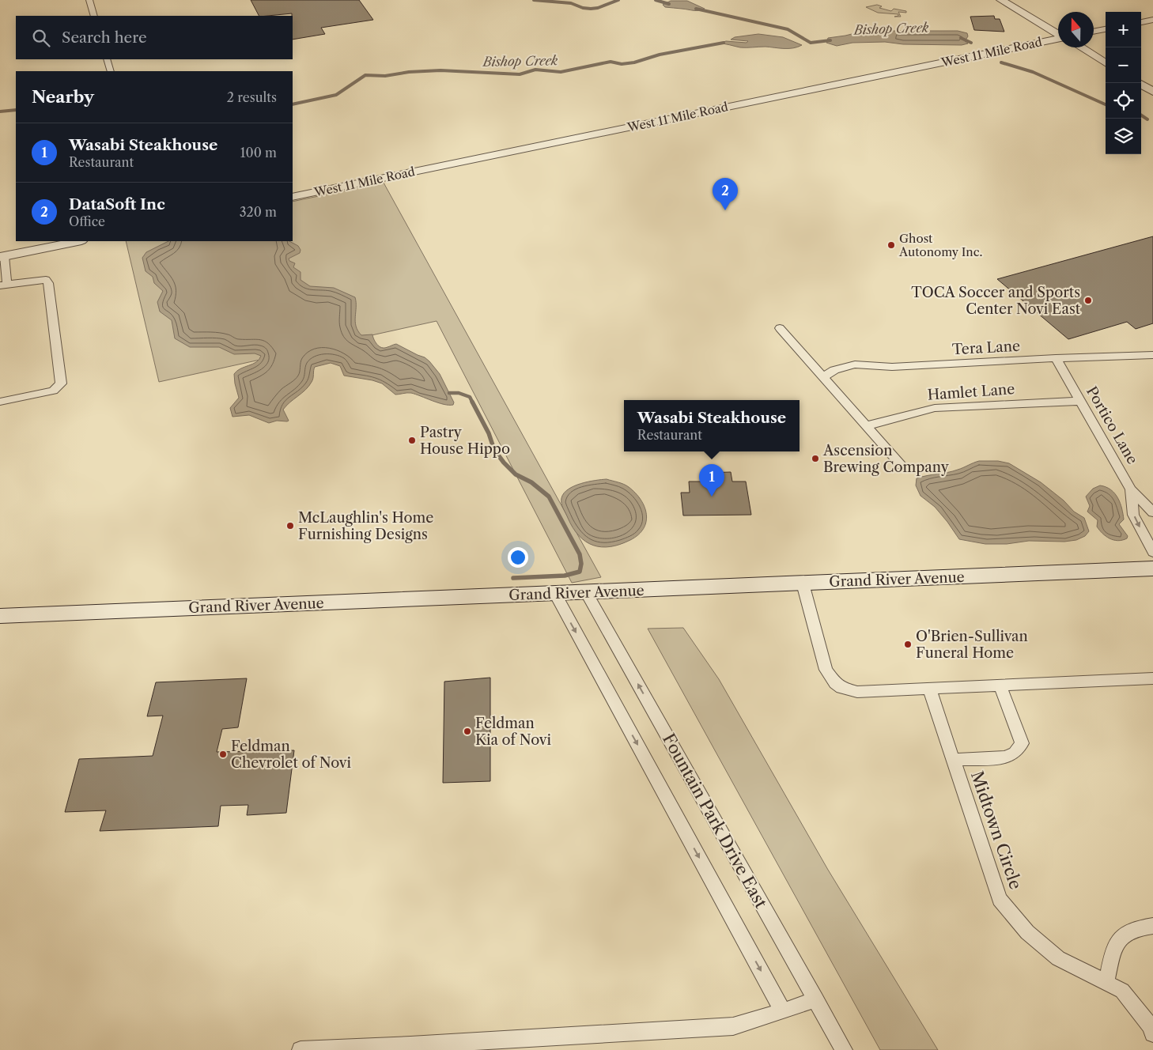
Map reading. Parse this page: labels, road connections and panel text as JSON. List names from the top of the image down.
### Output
{
  "streets": {
    "main road": ["Grand River Avenue"],
    "street": [
      "West 11 Mile Road",
      "Tera Lane",
      "Hamlet Lane",
      "Portico Lane",
      "Fountain Park Drive East",
      "Midtown Circle"
    ]
  },
  "crossings": [
    ["Tera Lane", "Portico Lane"],
    ["Hamlet Lane", "Portico Lane"],
    ["Grand River Avenue", "Fountain Park Drive East"]
  ],
  "water": ["Bishop Creek"],
  "places": [
    "Ghost Autonomy Inc.",
    "TOCA Soccer and Sports Center Novi East",
    "Pastry House Hippo",
    "Ascension Brewing Company",
    "McLaughlin's Home Furnishing Designs",
    "O'Brien-Sullivan Funeral Home",
    "Feldman Kia of Novi",
    "Feldman Chevrolet of Novi"
  ],
  "north": "top",
  "page": {
    "map_buttons": ["+", "−"],
    "search": "Search here",
    "heading": ["Nearby", "2 results"],
    "list": [
      {
        "mark": "1",
        "name": "Wasabi Steakhouse",
        "note": "Restaurant",
        "value": "100 m"
      },
      {
        "mark": "2",
        "name": "DataSoft Inc",
        "note": "Office",
        "value": "320 m"
      }
    ],
    "pins": ["2", "1"],
    "popup": ["Wasabi Steakhouse", "Restaurant"]
  }
}
